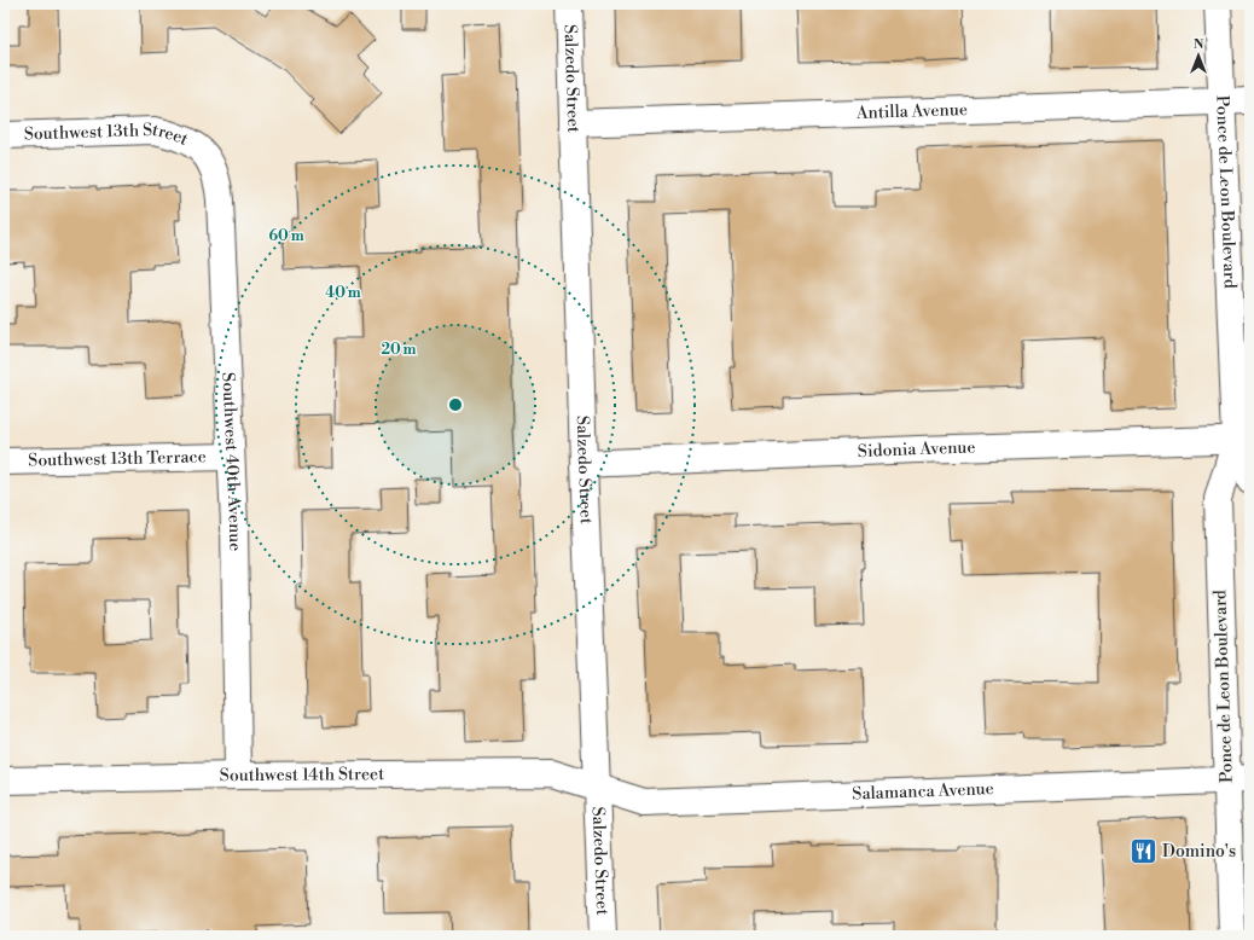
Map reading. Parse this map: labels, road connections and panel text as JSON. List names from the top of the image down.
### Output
{
  "streets": {
    "street": [
      "Salzedo Street",
      "Antilla Avenue",
      "Southwest 13th Street",
      "Ponce de Leon Boulevard",
      "Sidonia Avenue",
      "Southwest 13th Terrace",
      "Southwest 40th Avenue",
      "Southwest 14th Street",
      "Salamanca Avenue"
    ]
  },
  "crossings": [
    ["Salzedo Street", "Antilla Avenue"],
    ["Salzedo Street", "Sidonia Avenue"],
    ["Salzedo Street", "Southwest 14th Street"],
    ["Salzedo Street", "Salamanca Avenue"],
    ["Antilla Avenue", "Ponce de Leon Boulevard"],
    ["Southwest 13th Street", "Southwest 40th Avenue"],
    ["Ponce de Leon Boulevard", "Sidonia Avenue"],
    ["Ponce de Leon Boulevard", "Salamanca Avenue"],
    ["Southwest 13th Terrace", "Southwest 40th Avenue"],
    ["Southwest 40th Avenue", "Southwest 14th Street"],
    ["Southwest 14th Street", "Salamanca Avenue"]
  ],
  "places": {
    "restaurant": ["Domino's"]
  },
  "north": "top",
  "rings": ["60 m", "40 m", "20 m"]
}
